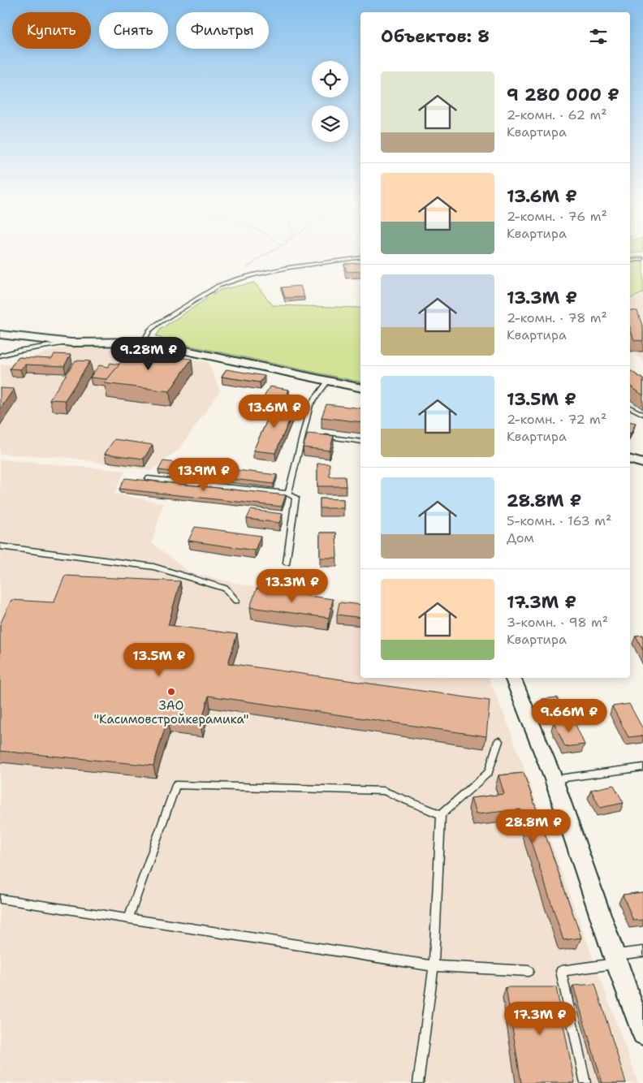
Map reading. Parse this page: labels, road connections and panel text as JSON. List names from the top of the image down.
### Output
{
  "places": ["ЗАО \"Касимовстройкерамика\""],
  "page": {
    "chip": ["Купить", "Снять", "Фильтры"],
    "heading": "Объектов: 8",
    "list": [
      {
        "name": "9 280 000 ₽",
        "note": "2-комн. · 62 m² · Квартира"
      },
      {
        "name": "13.6M ₽",
        "note": "2-комн. · 76 m² · Квартира"
      },
      {
        "name": "13.3M ₽",
        "note": "2-комн. · 78 m² · Квартира"
      },
      {
        "name": "13.5M ₽",
        "note": "2-комн. · 72 m² · Квартира"
      },
      {
        "name": "28.8M ₽",
        "note": "5-комн. · 163 m² · Дом"
      },
      {
        "name": "17.3M ₽",
        "note": "3-комн. · 98 m² · Квартира"
      }
    ],
    "price": [
      "9.28M ₽",
      "13.6M ₽",
      "13.9M ₽",
      "13.3M ₽",
      "13.5M ₽",
      "9.66M ₽",
      "28.8M ₽",
      "17.3M ₽"
    ]
  }
}
